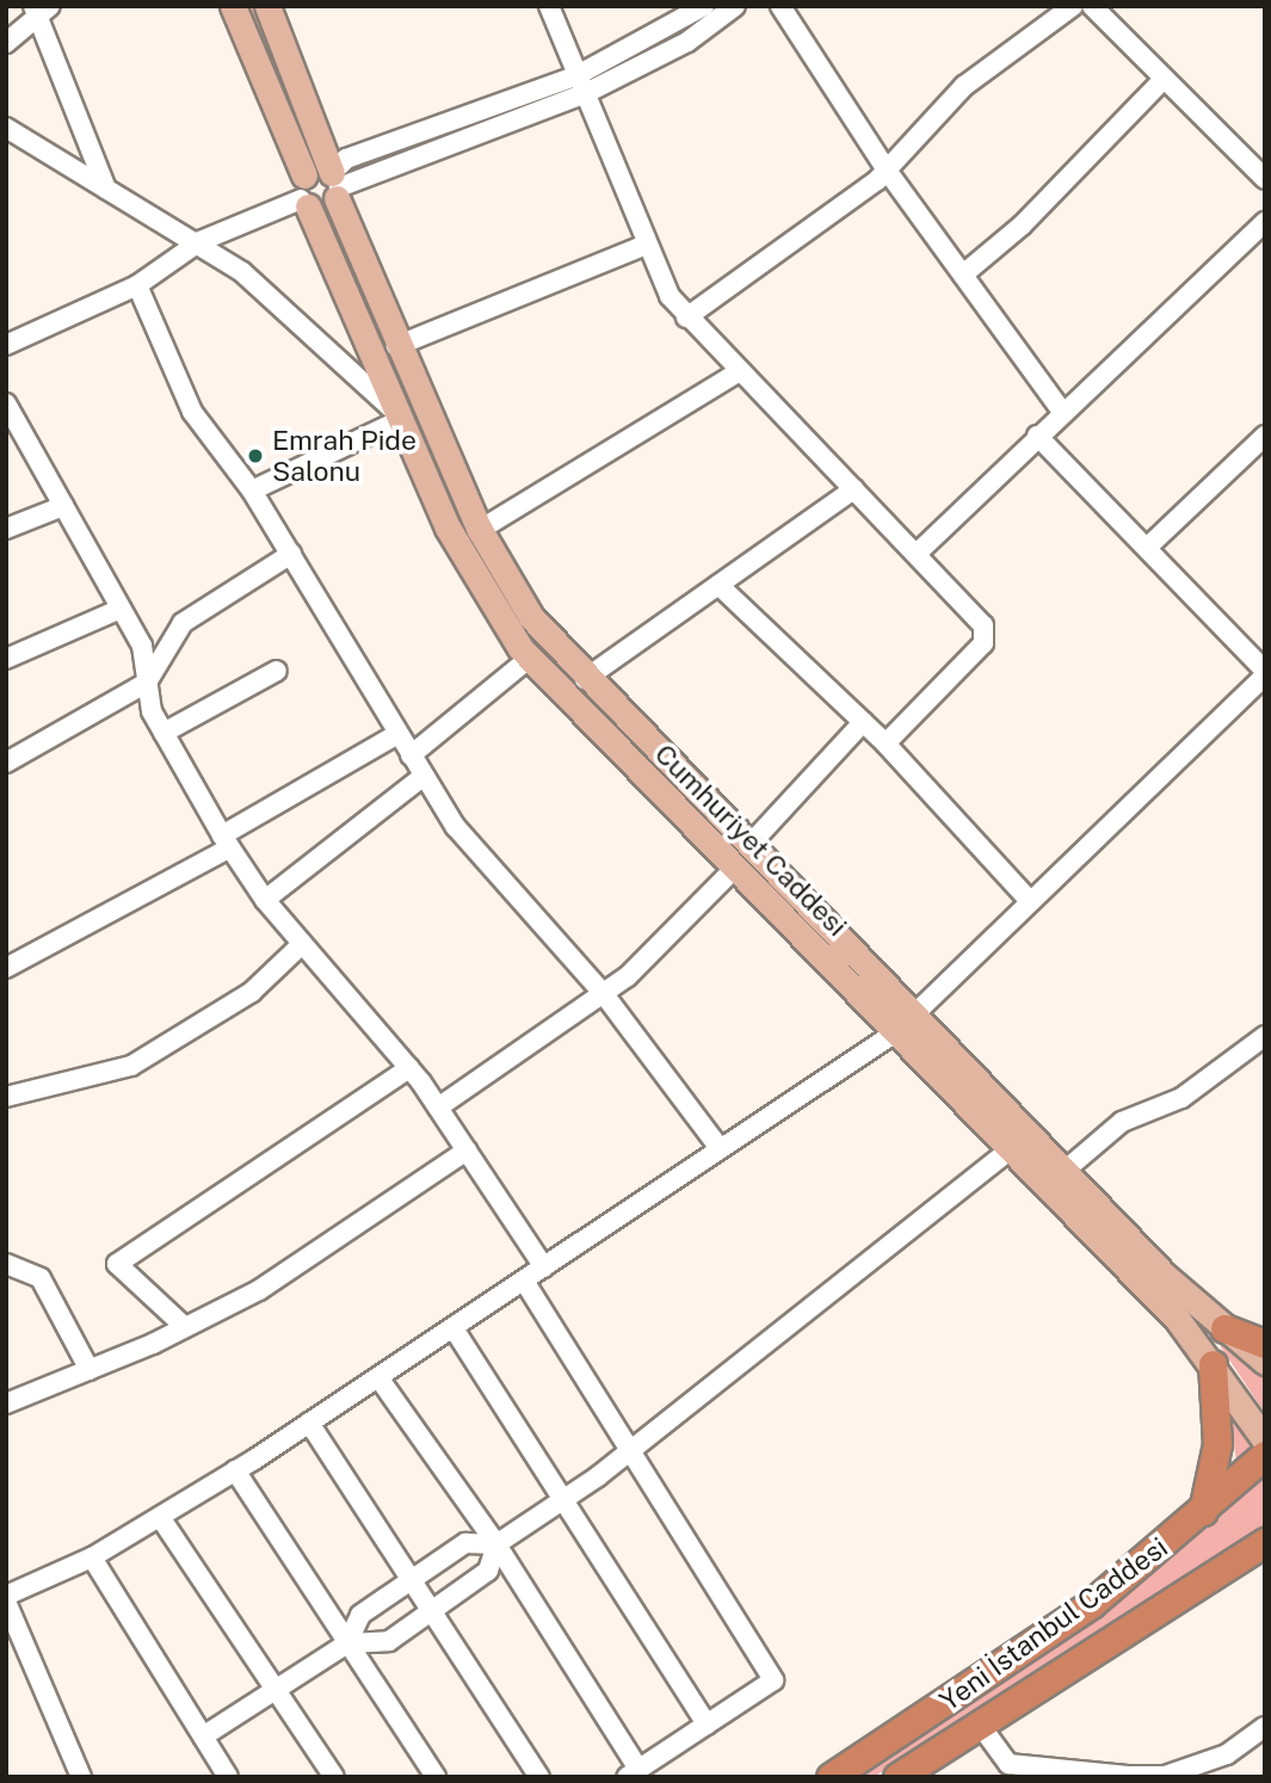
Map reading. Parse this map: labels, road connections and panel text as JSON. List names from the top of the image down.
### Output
{
  "streets": {
    "highway": ["Yeni İstanbul Caddesi"],
    "main road": ["Cumhuriyet Caddesi"]
  },
  "places": ["Emrah Pide Salonu"]
}
